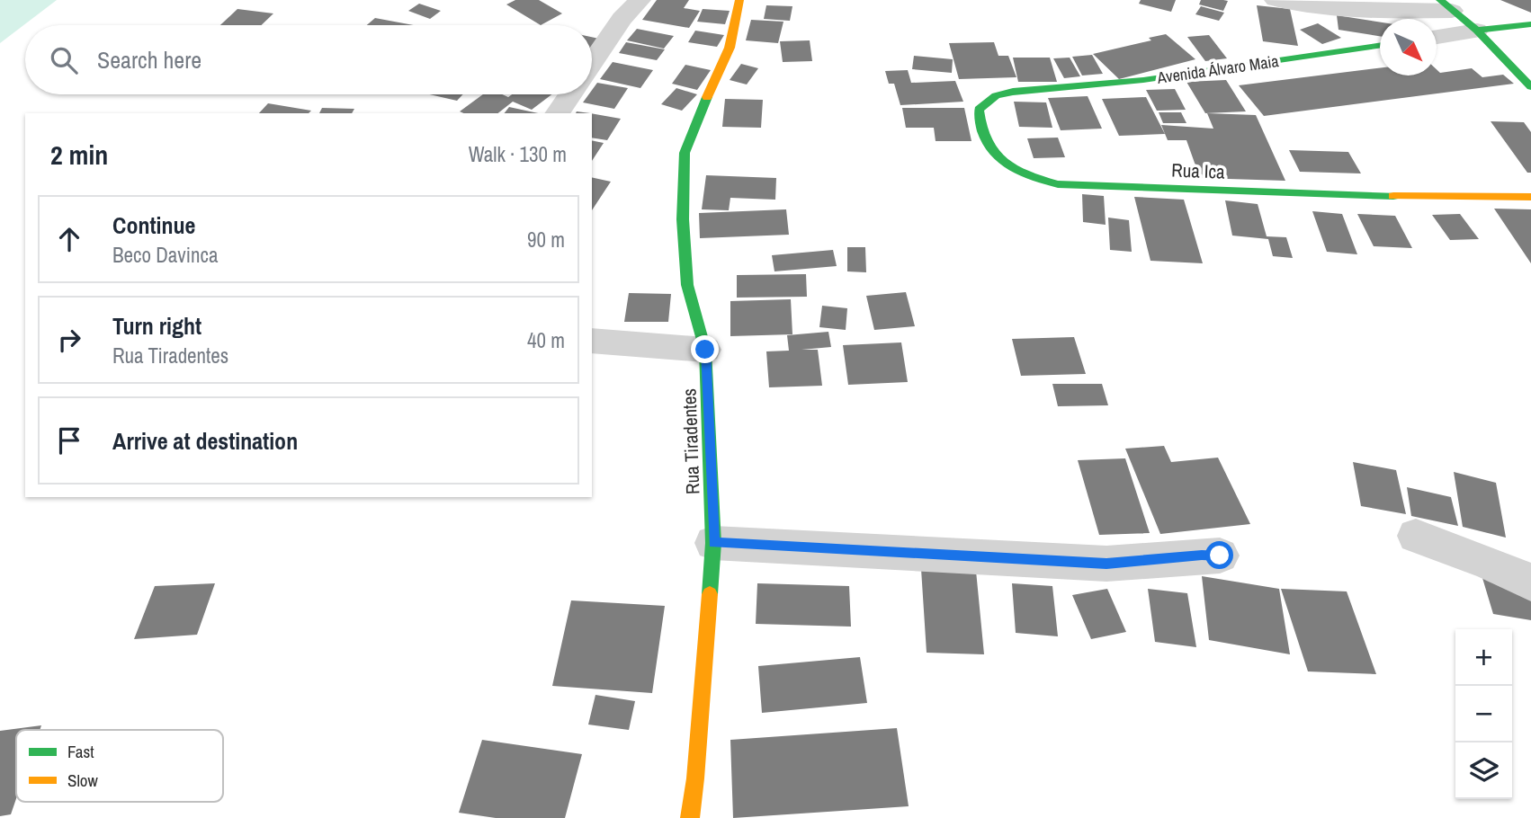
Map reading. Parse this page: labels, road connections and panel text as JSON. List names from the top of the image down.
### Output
{
  "streets": {
    "street": ["Avenida Álvaro Maia", "Rua Ica", "Rua Tiradentes"]
  },
  "crossings": [
    ["Avenida Álvaro Maia", "Rua Ica"]
  ],
  "legend": ["Fast", "Slow"],
  "north": "bottom right",
  "page": {
    "search": "Search here",
    "heading": ["2 min", "Walk · 130 m"],
    "list": [
      ["Continue", "Beco Davinca", "90 m"],
      ["Turn right", "Rua Tiradentes", "40 m"],
      "Arrive at destination"
    ],
    "map_buttons": ["+", "−"]
  }
}
